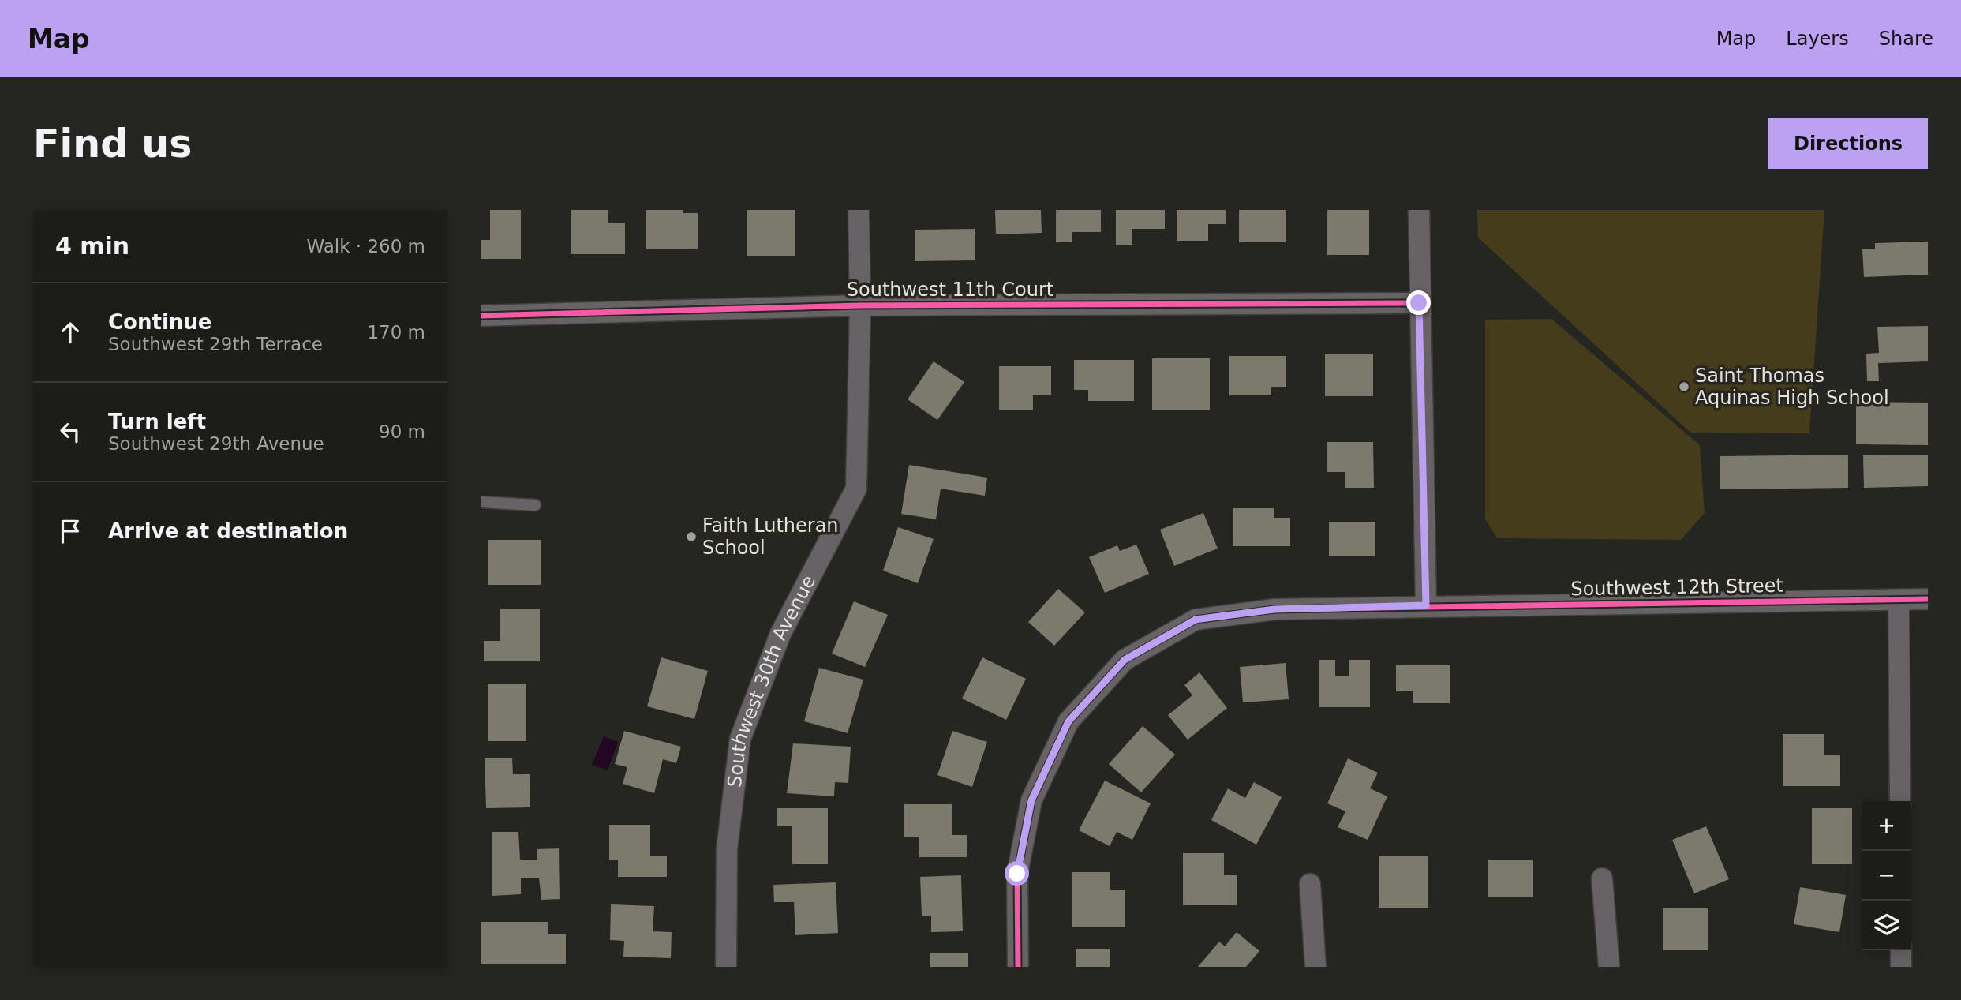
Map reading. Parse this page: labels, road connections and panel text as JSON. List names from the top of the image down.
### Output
{
  "streets": {
    "street": ["Southwest 11th Court", "Southwest 12th Street", "Southwest 30th Avenue"]
  },
  "crossings": [
    ["Southwest 11th Court", "Southwest 30th Avenue"]
  ],
  "places": ["Saint Thomas Aquinas High School", "Faith Lutheran School"],
  "page": {
    "header": "Map",
    "nav": ["Map", "Layers", "Share"],
    "buttons": "Directions",
    "title": "Find us",
    "heading": ["4 min", "Walk · 260 m"],
    "list": [
      ["Continue", "Southwest 29th Terrace", "170 m"],
      ["Turn left", "Southwest 29th Avenue", "90 m"],
      "Arrive at destination"
    ],
    "map_buttons": ["+", "−"]
  }
}
